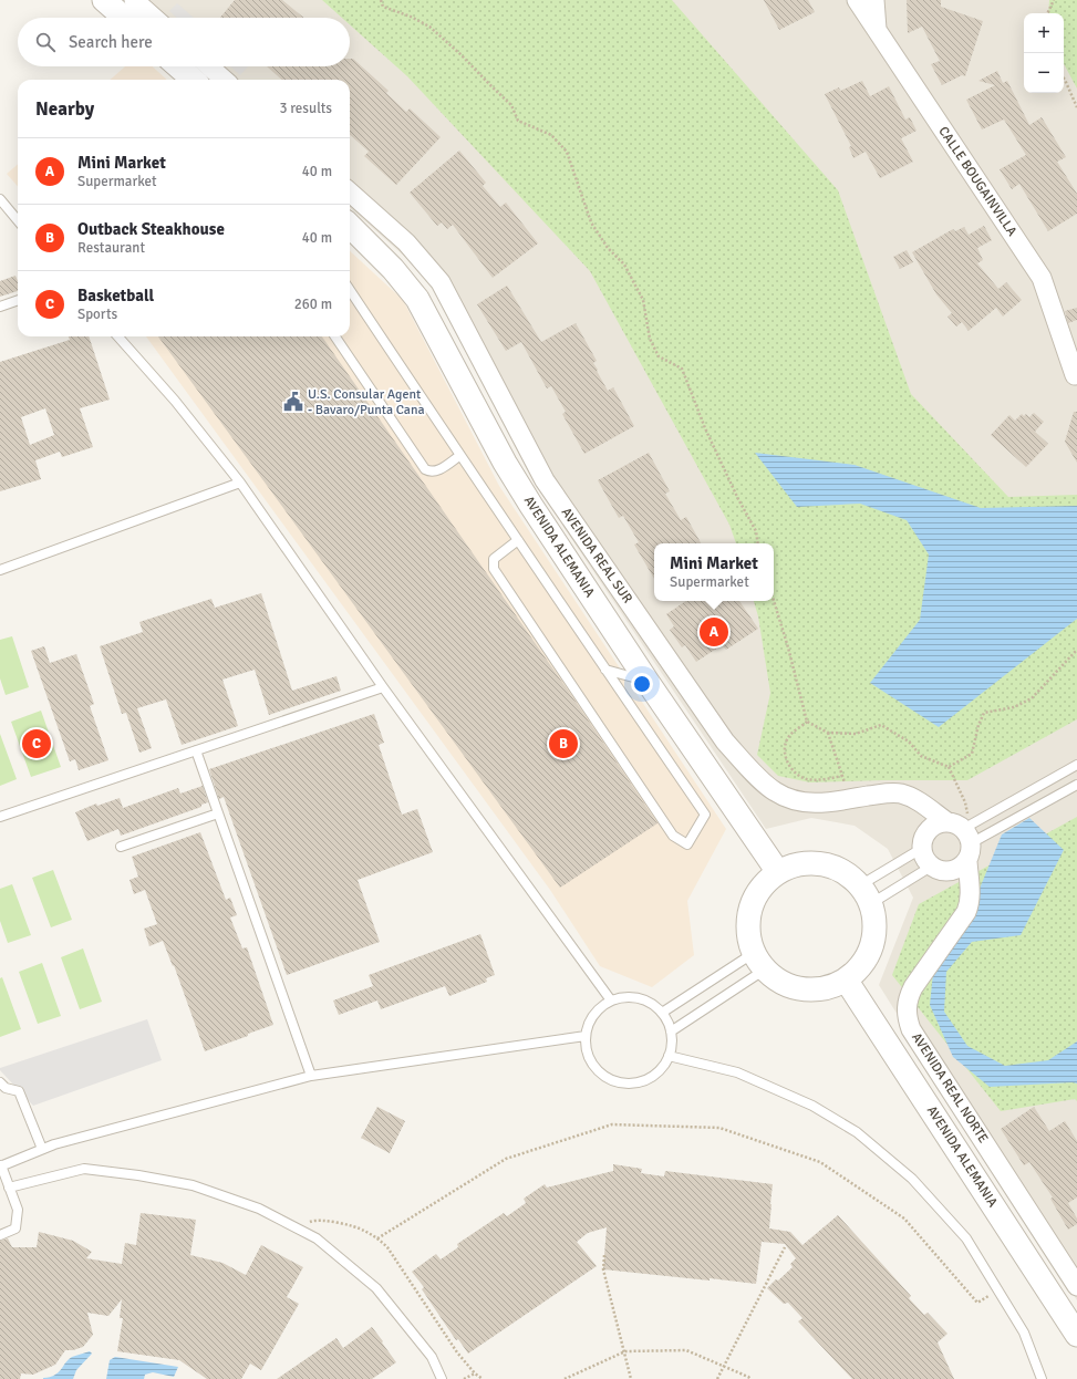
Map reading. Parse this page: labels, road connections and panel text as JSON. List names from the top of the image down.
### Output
{
  "streets": {
    "street": [
      "CALLE BOUGAINVILLA",
      "AVENIDA ALEMANIA",
      "AVENIDA REAL SUR",
      "AVENIDA REAL NORTE"
    ]
  },
  "crossings": [
    ["AVENIDA REAL SUR", "AVENIDA REAL NORTE"]
  ],
  "places": {
    "public building": ["U.S. Consular Agent - Bavaro/Punta Cana"]
  },
  "page": {
    "map_buttons": ["+", "−"],
    "search": "Search here",
    "heading": ["Nearby", "3 results"],
    "list": [
      {
        "mark": "A",
        "name": "Mini Market",
        "note": "Supermarket",
        "value": "40 m"
      },
      {
        "mark": "B",
        "name": "Outback Steakhouse",
        "note": "Restaurant",
        "value": "40 m"
      },
      {
        "mark": "C",
        "name": "Basketball",
        "note": "Sports",
        "value": "260 m"
      }
    ],
    "popup": ["Mini Market", "Supermarket"],
    "pins": ["A", "B", "C"]
  }
}
